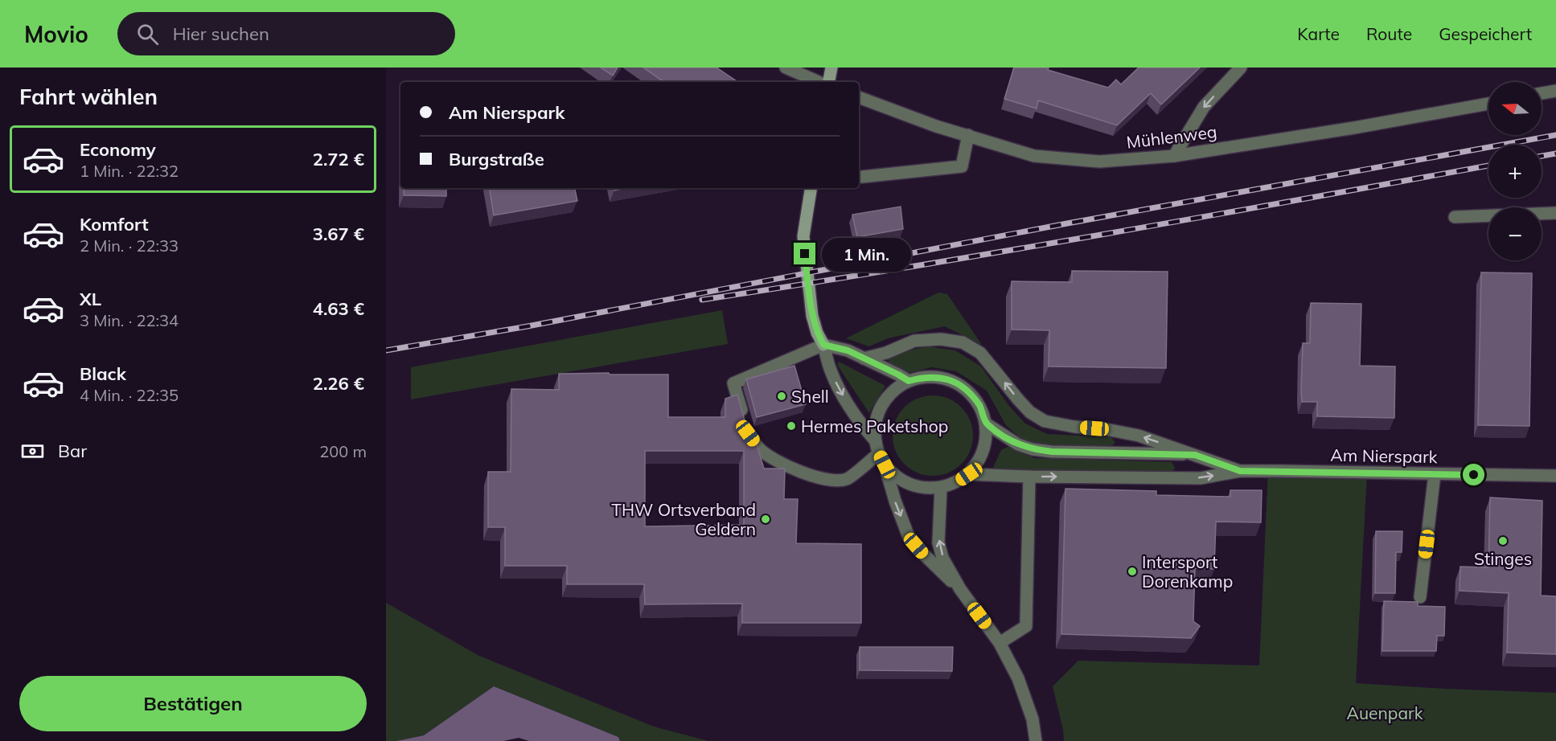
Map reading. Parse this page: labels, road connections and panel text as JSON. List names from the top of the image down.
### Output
{
  "streets": {
    "street": ["Mühlenweg", "Am Nierspark"]
  },
  "parks": ["Auenpark"],
  "places": [
    "Shell",
    "Hermes Paketshop",
    "THW Ortsverband Geldern",
    "Stinges",
    "Intersport Dorenkamp"
  ],
  "north": "left",
  "page": {
    "header": "Movio",
    "search": "Hier suchen",
    "nav": ["Karte", "Route", "Gespeichert"],
    "heading": "Fahrt wählen",
    "map_buttons": ["+", "−"],
    "banner": ["Am Nierspark", "Burgstraße"],
    "list": [
      {
        "name": "Economy",
        "note": "1 Min. · 22:32",
        "value": "2.72 €"
      },
      {
        "name": "Komfort",
        "note": "2 Min. · 22:33",
        "value": "3.67 €"
      },
      {
        "name": "XL",
        "note": "3 Min. · 22:34",
        "value": "4.63 €"
      },
      {
        "name": "Black",
        "note": "4 Min. · 22:35",
        "value": "2.26 €"
      }
    ],
    "bubble": "1 Min.",
    "pay": ["Bar", "200 m"],
    "buttons": "Bestätigen"
  }
}
